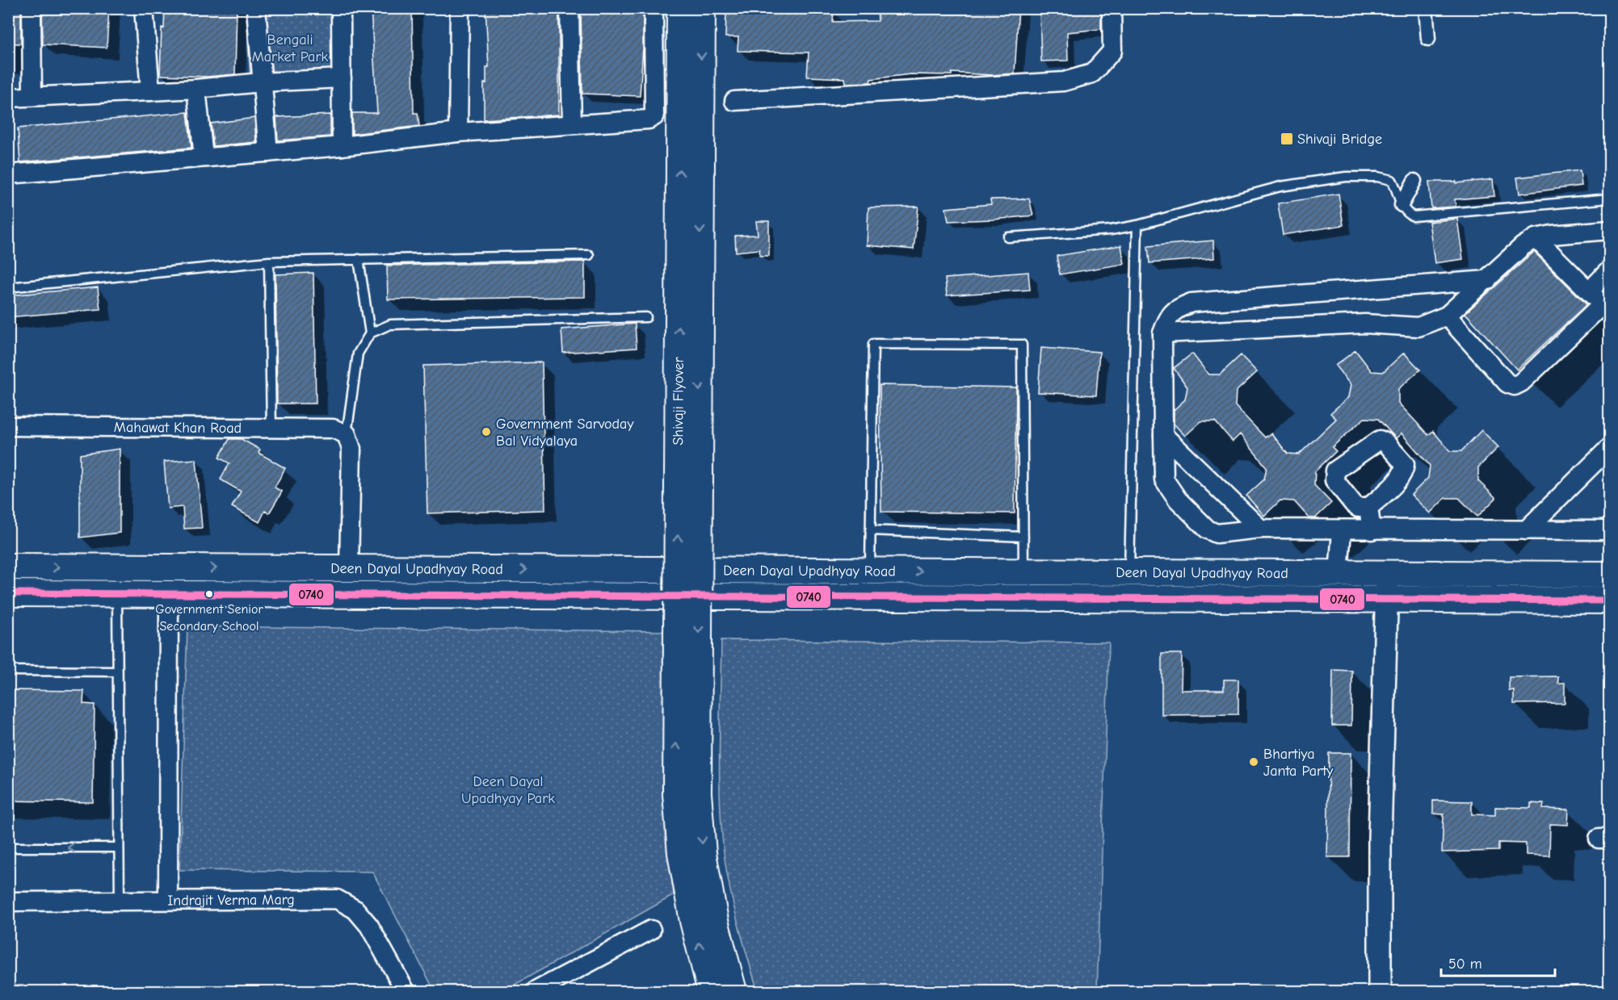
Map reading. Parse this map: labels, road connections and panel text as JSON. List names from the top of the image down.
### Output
{
  "streets": {
    "main road": ["Shivaji Flyover", "Deen Dayal Upadhyay Road"],
    "street": ["Mahawat Khan Road", "Indrajit Verma Marg"]
  },
  "parks": ["Bengali Market Park", "Deen Dayal Upadhyay Park"],
  "places": {
    "transit": ["Shivaji Bridge"],
    "other": ["Government Sarvoday Bal Vidyalaya", "Government Senior Secondary School", "Bhartiya Janta Party"]
  },
  "lines": ["transit line 0740"],
  "scale_bar": "50 m"
}
